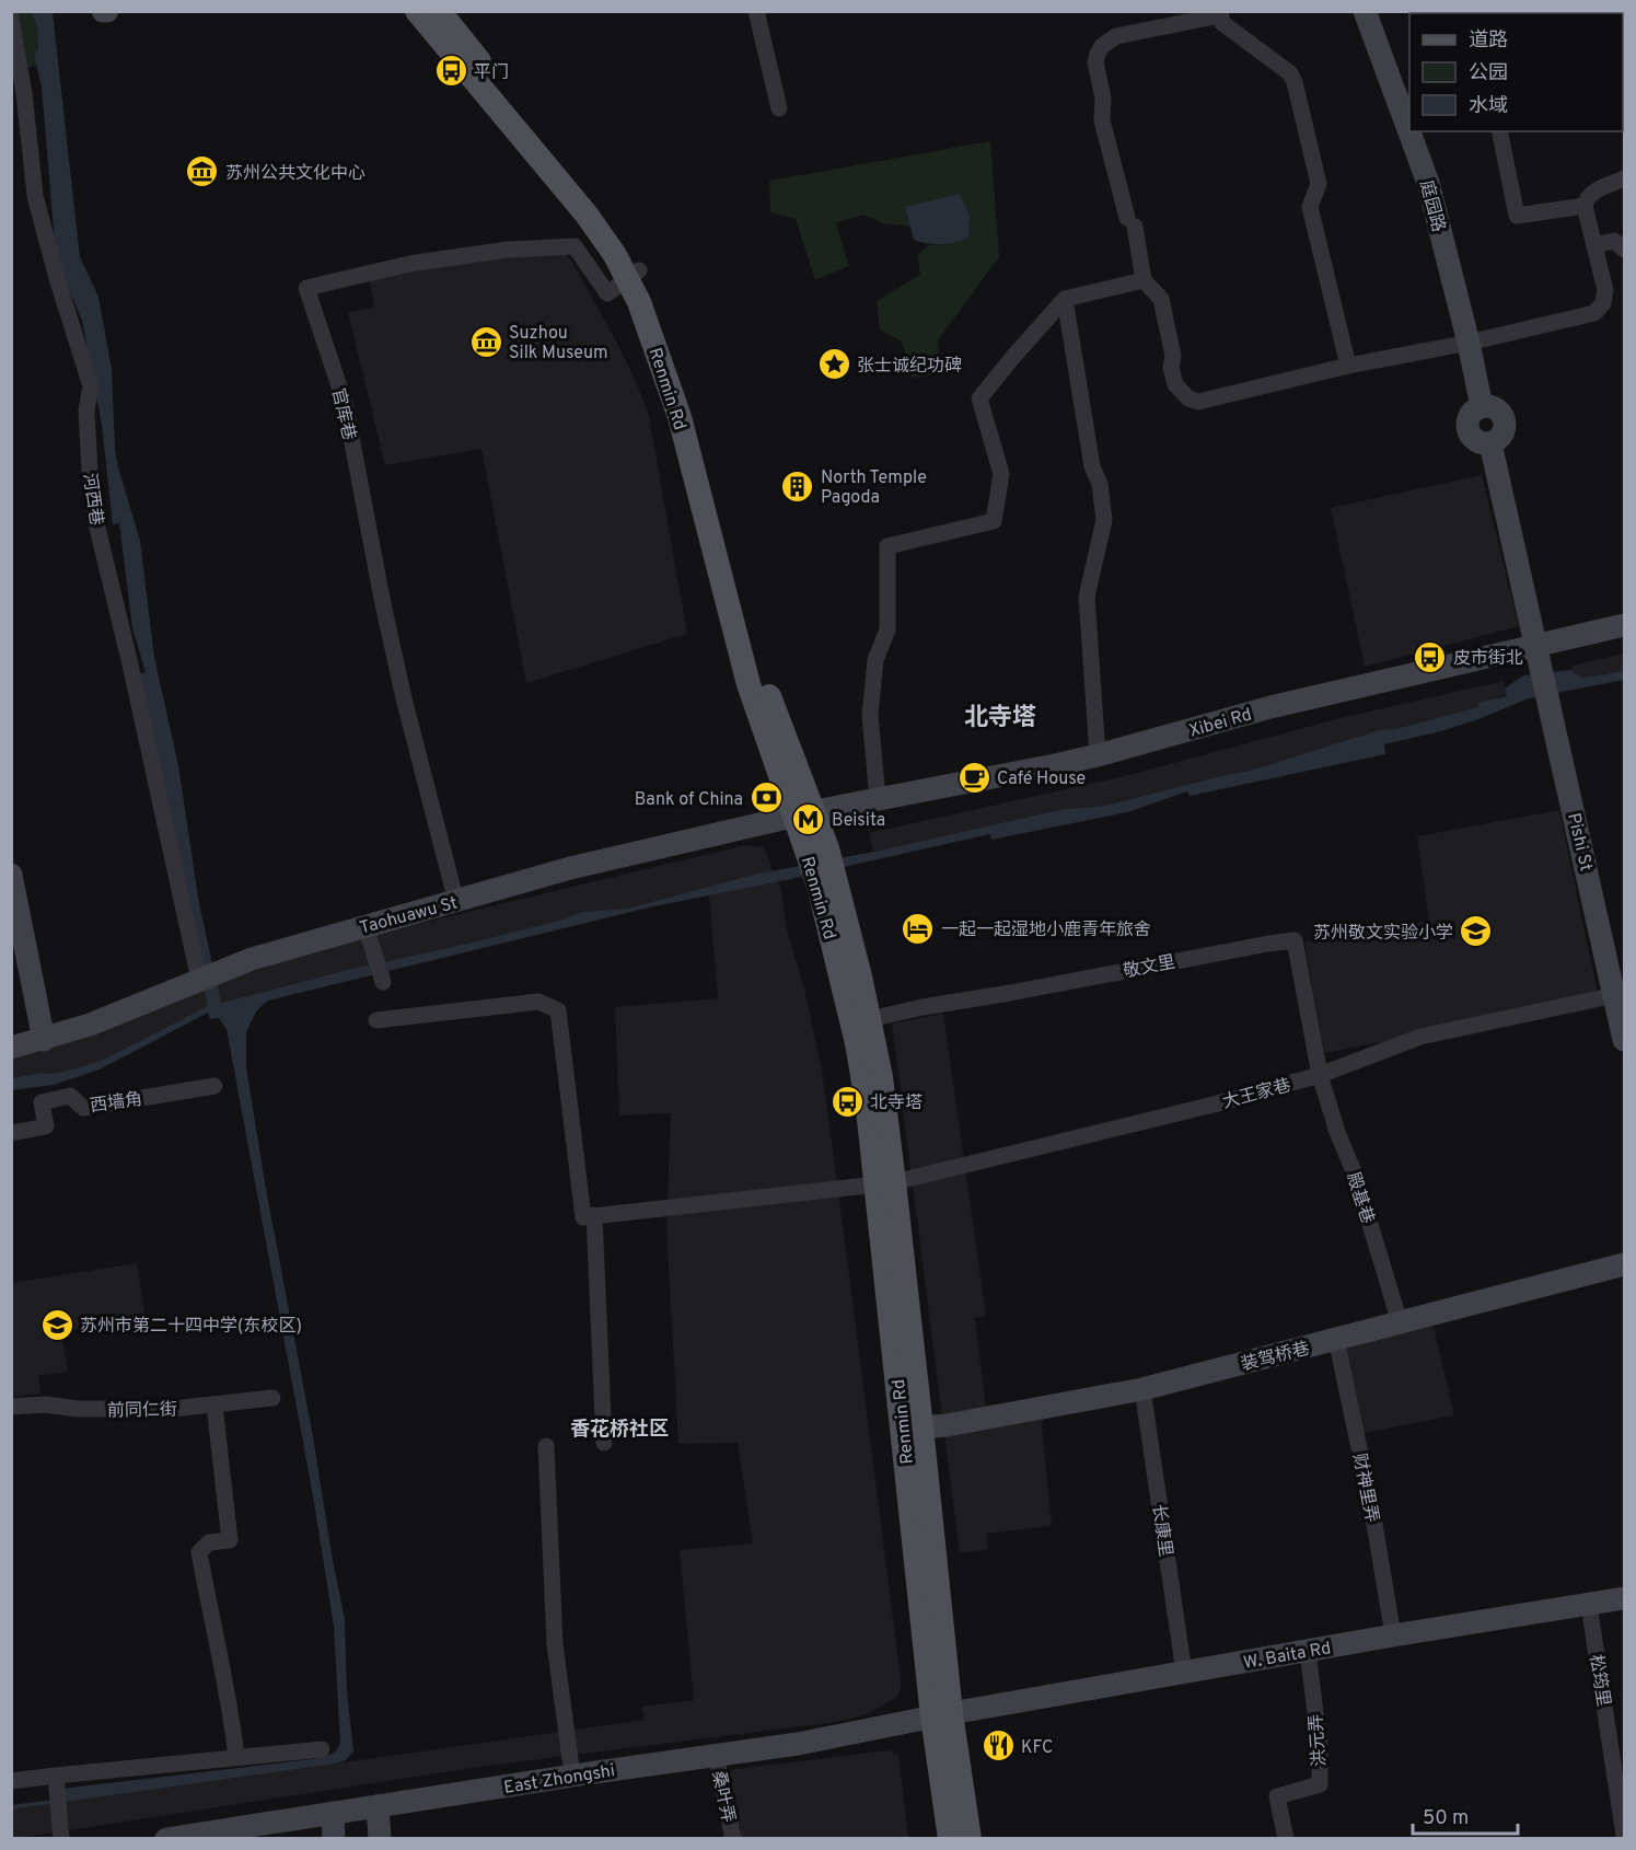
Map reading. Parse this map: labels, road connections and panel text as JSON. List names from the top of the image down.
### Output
{
  "streets": {
    "main road": [
      "庭园路",
      "Renmin Rd",
      "Xibei Rd",
      "Pishi St",
      "Taohuawu St",
      "装驾桥巷",
      "W. Baita Rd",
      "East Zhongshi"
    ],
    "street": [
      "官库巷",
      "河西巷",
      "敬文里",
      "大王家巷",
      "西墙角",
      "殿基巷",
      "前同仁街",
      "财神里弄",
      "长康里",
      "松筠里",
      "洪元弄",
      "桑叶弄"
    ]
  },
  "crossings": [
    ["庭园路", "Xibei Rd"],
    ["庭园路", "Pishi St"],
    ["Renmin Rd", "官库巷"],
    ["Renmin Rd", "Xibei Rd"],
    ["Renmin Rd", "Taohuawu St"],
    ["Renmin Rd", "敬文里"],
    ["Renmin Rd", "大王家巷"],
    ["Renmin Rd", "装驾桥巷"],
    ["Renmin Rd", "W. Baita Rd"],
    ["Renmin Rd", "East Zhongshi"],
    ["官库巷", "Taohuawu St"],
    ["河西巷", "Taohuawu St"],
    ["Xibei Rd", "Pishi St"],
    ["Xibei Rd", "Taohuawu St"],
    ["Pishi St", "大王家巷"],
    ["敬文里", "大王家巷"],
    ["敬文里", "殿基巷"],
    ["大王家巷", "殿基巷"],
    ["殿基巷", "装驾桥巷"],
    ["装驾桥巷", "财神里弄"],
    ["装驾桥巷", "长康里"],
    ["财神里弄", "W. Baita Rd"],
    ["长康里", "W. Baita Rd"],
    ["W. Baita Rd", "松筠里"],
    ["W. Baita Rd", "洪元弄"],
    ["W. Baita Rd", "East Zhongshi"],
    ["East Zhongshi", "桑叶弄"]
  ],
  "districts": ["北寺塔", "香花桥社区"],
  "places": {
    "bus stop": ["平门", "皮市街北", "北寺塔"],
    "museum": ["苏州公共文化中心", "Suzhou Silk Museum"],
    "place": ["张士诚纪功碑"],
    "building": ["North Temple Pagoda"],
    "cafe": ["Café House"],
    "bank": ["Bank of China"],
    "metro station": ["Beisita"],
    "hotel": ["一起一起·湿地小鹿青年旅舍"],
    "school or university": ["苏州敬文实验小学", "苏州市第二十四中学(东校区)"],
    "restaurant": ["KFC"]
  },
  "legend": ["道路", "公园", "水域"],
  "scale_bar": "50 m"
}
